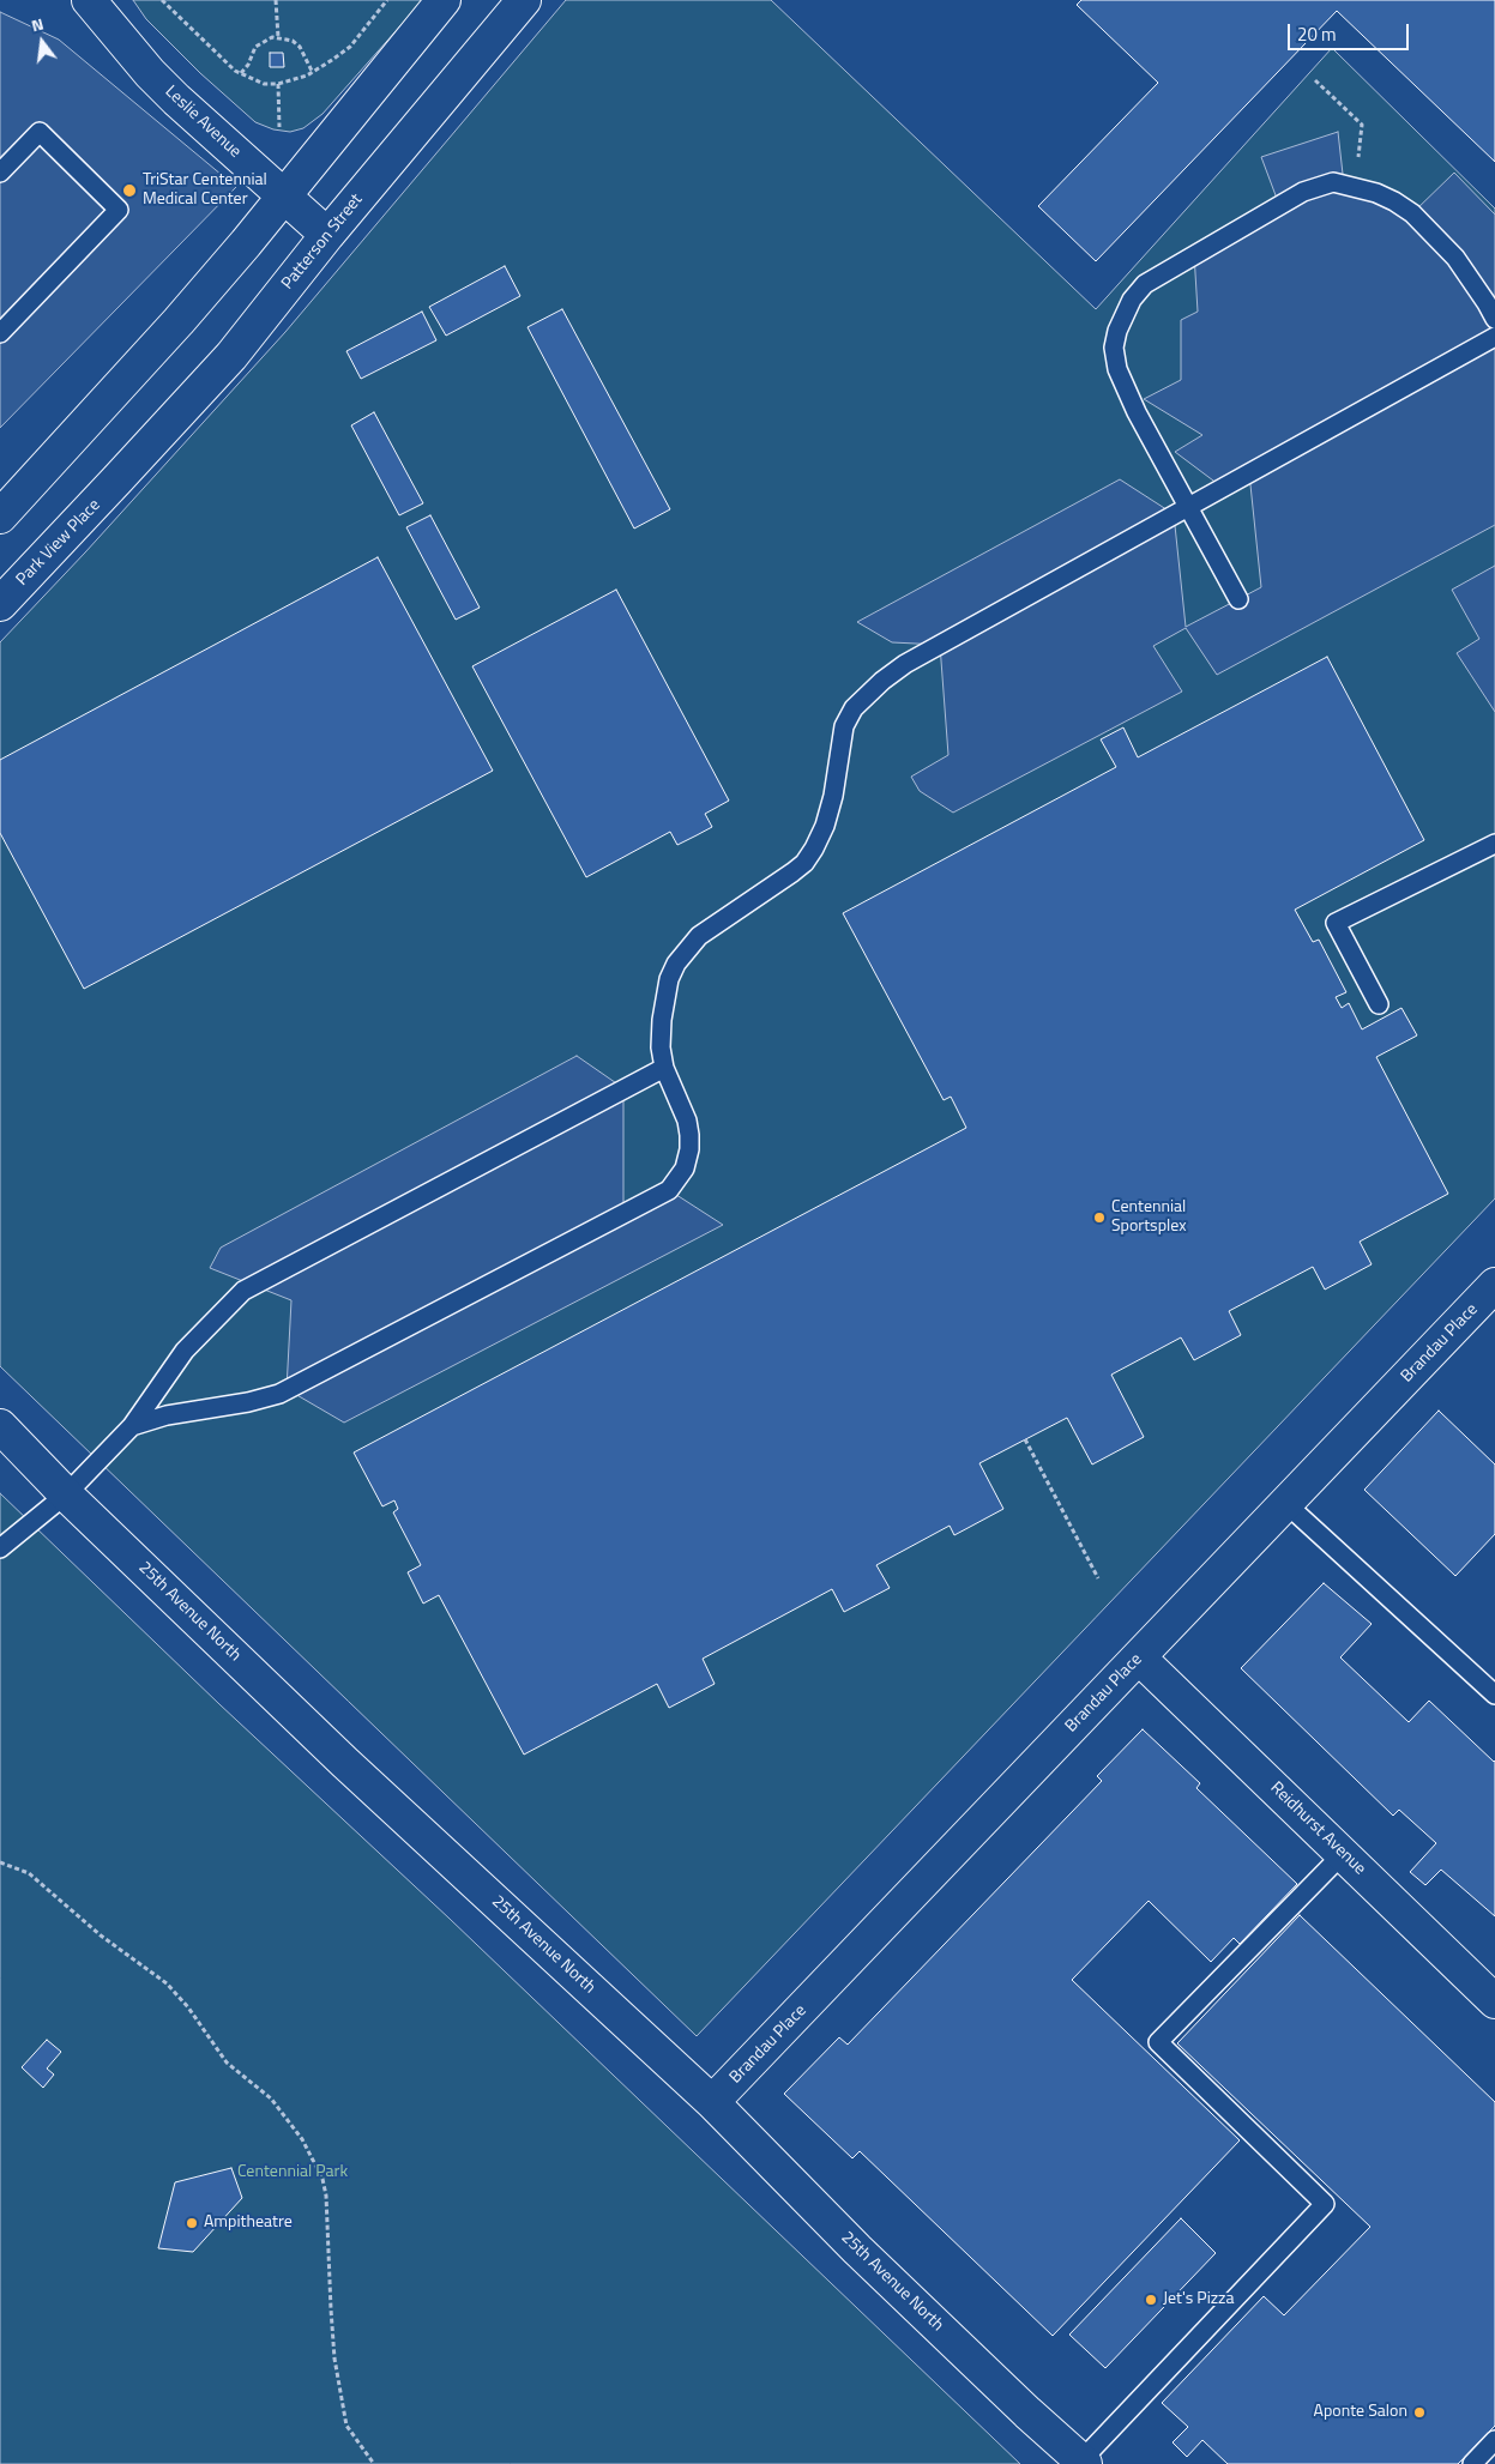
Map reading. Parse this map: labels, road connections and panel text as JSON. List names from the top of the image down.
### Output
{
  "streets": {
    "street": [
      "Leslie Avenue",
      "Patterson Street",
      "Park View Place",
      "Brandau Place",
      "25th Avenue North",
      "Reidhurst Avenue"
    ]
  },
  "crossings": [
    ["Leslie Avenue", "Patterson Street"],
    ["Patterson Street", "Park View Place"],
    ["Brandau Place", "25th Avenue North"],
    ["Brandau Place", "Reidhurst Avenue"]
  ],
  "parks": ["Centennial Park"],
  "places": [
    "TriStar Centennial Medical Center",
    "Centennial Sportsplex",
    "Ampitheatre",
    "Jet's Pizza",
    "Aponte Salon"
  ],
  "scale_bar": "20 m",
  "north": "top"
}
